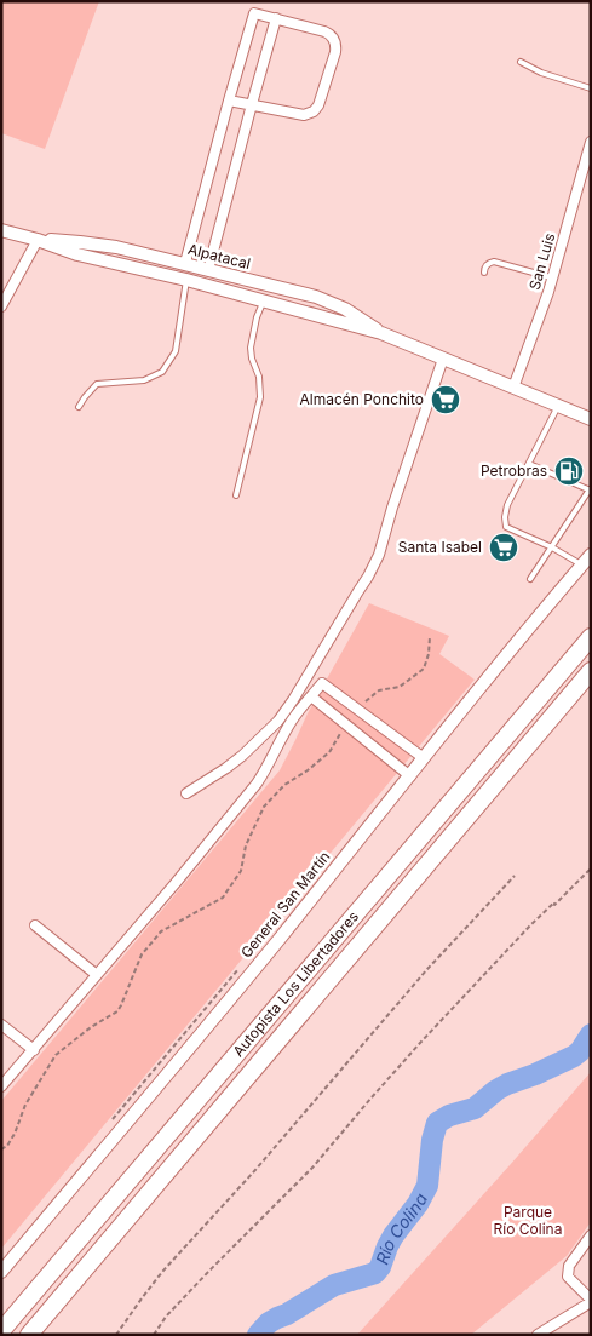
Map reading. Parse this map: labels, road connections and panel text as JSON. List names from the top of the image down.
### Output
{
  "streets": {
    "highway": ["Autopista Los Libertadores"],
    "street": ["Alpatacal", "San Luis", "General San Martín"]
  },
  "crossings": [
    ["Alpatacal", "San Luis"]
  ],
  "water": ["Río Colina"],
  "parks": ["Parque Río Colina"],
  "places": {
    "supermarket": ["Almacén Ponchito", "Santa Isabel"],
    "fuel station": ["Petrobras"]
  }
}
